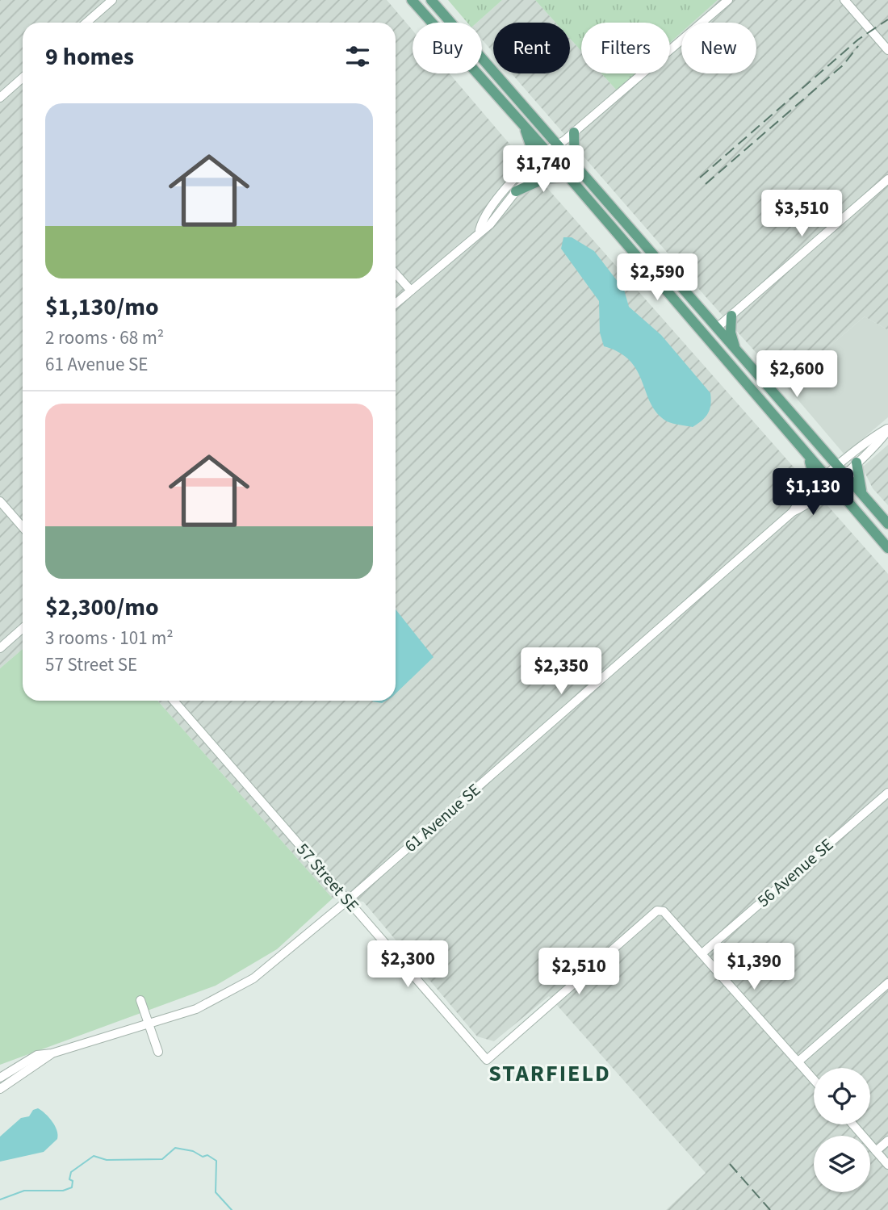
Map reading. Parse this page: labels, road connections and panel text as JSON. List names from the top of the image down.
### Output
{
  "streets": {
    "street": ["61 Avenue SE", "56 Avenue SE", "57 Street SE"]
  },
  "crossings": [
    ["61 Avenue SE", "57 Street SE"],
    ["56 Avenue SE", "57 Street SE"]
  ],
  "districts": ["STARFIELD"],
  "page": {
    "chip": [
      "Buy",
      "Rent",
      "Filters",
      "New"
    ],
    "heading": "9 homes",
    "list": [
      {
        "name": "$1,130/mo",
        "note": "2 rooms · 68 m² · 61 Avenue SE"
      },
      {
        "name": "$2,300/mo",
        "note": "3 rooms · 101 m² · 57 Street SE"
      }
    ],
    "price": [
      "$1,740",
      "$3,510",
      "$2,590",
      "$2,600",
      "$1,130",
      "$2,350",
      "$2,300",
      "$1,390",
      "$2,510"
    ]
  }
}
